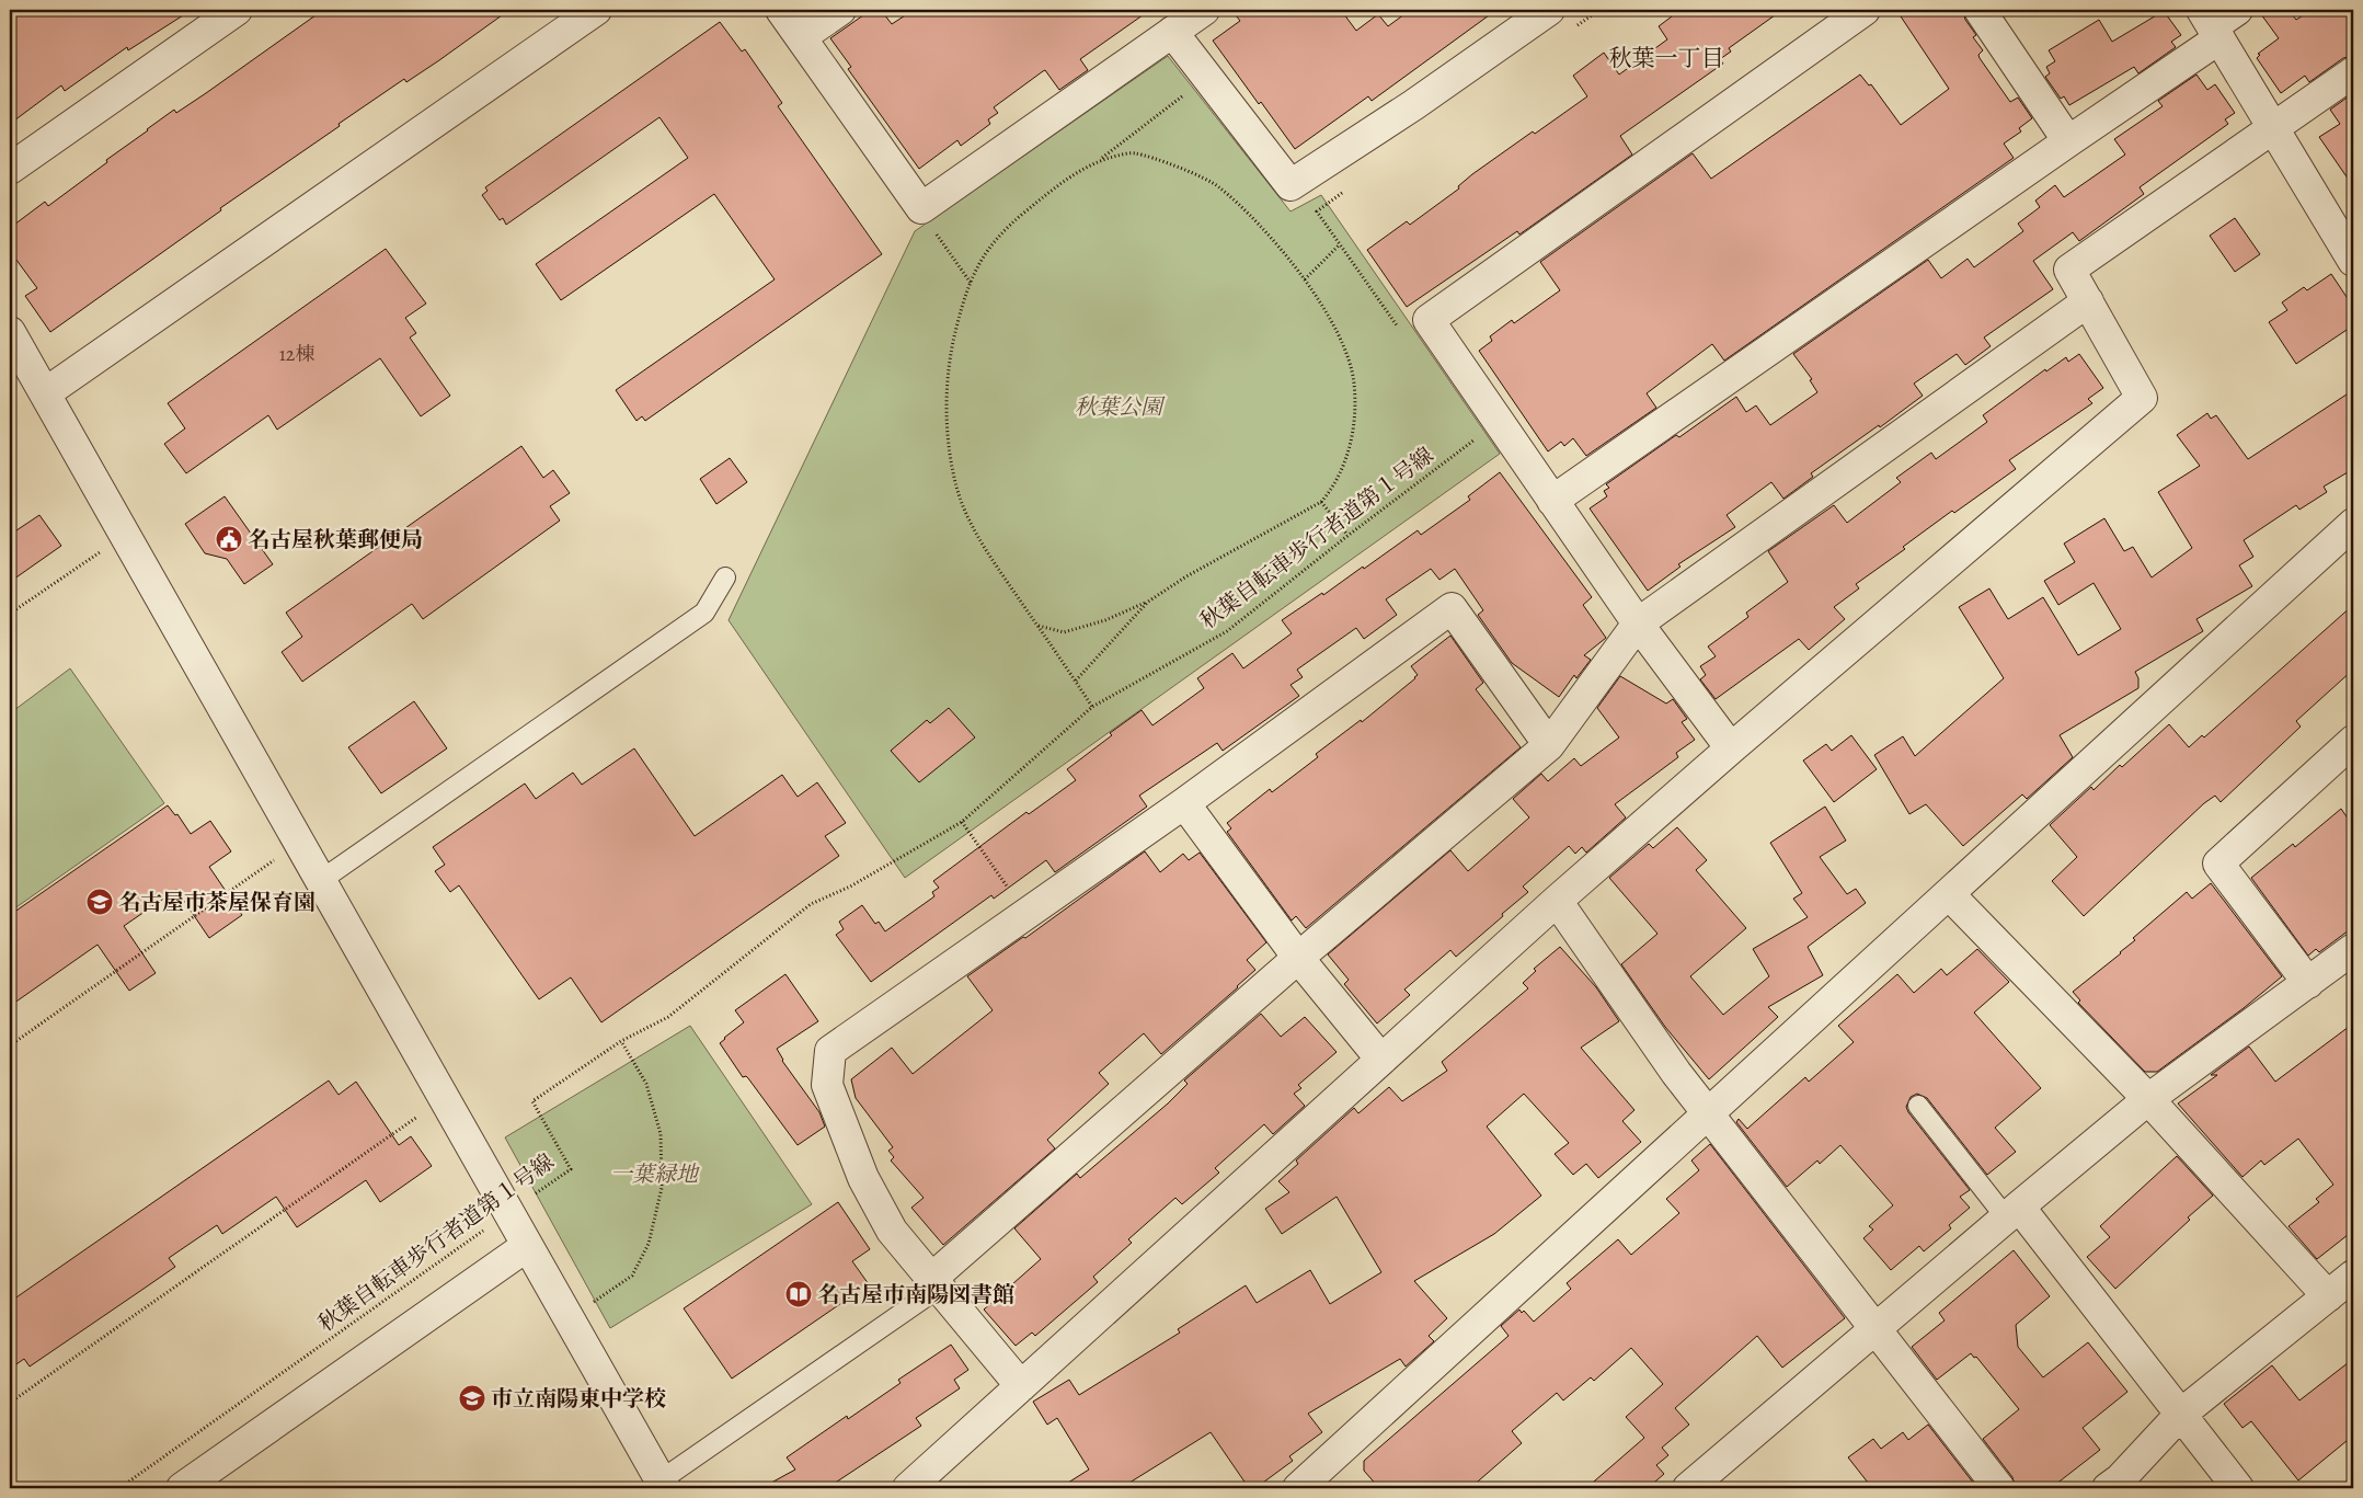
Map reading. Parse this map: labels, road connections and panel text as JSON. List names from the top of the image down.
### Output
{
  "streets": {
    "path": ["秋葉自転車歩行者道第１号線"]
  },
  "districts": ["秋葉一丁目"],
  "parks": ["秋葉公園", "一葉緑地"],
  "places": {
    "public building": ["名古屋秋葉郵便局"],
    "school or university": ["名古屋市茶屋保育園", "市立南陽東中学校"],
    "library": ["名古屋市南陽図書館"]
  },
  "house_numbers": ["12棟"]
}
